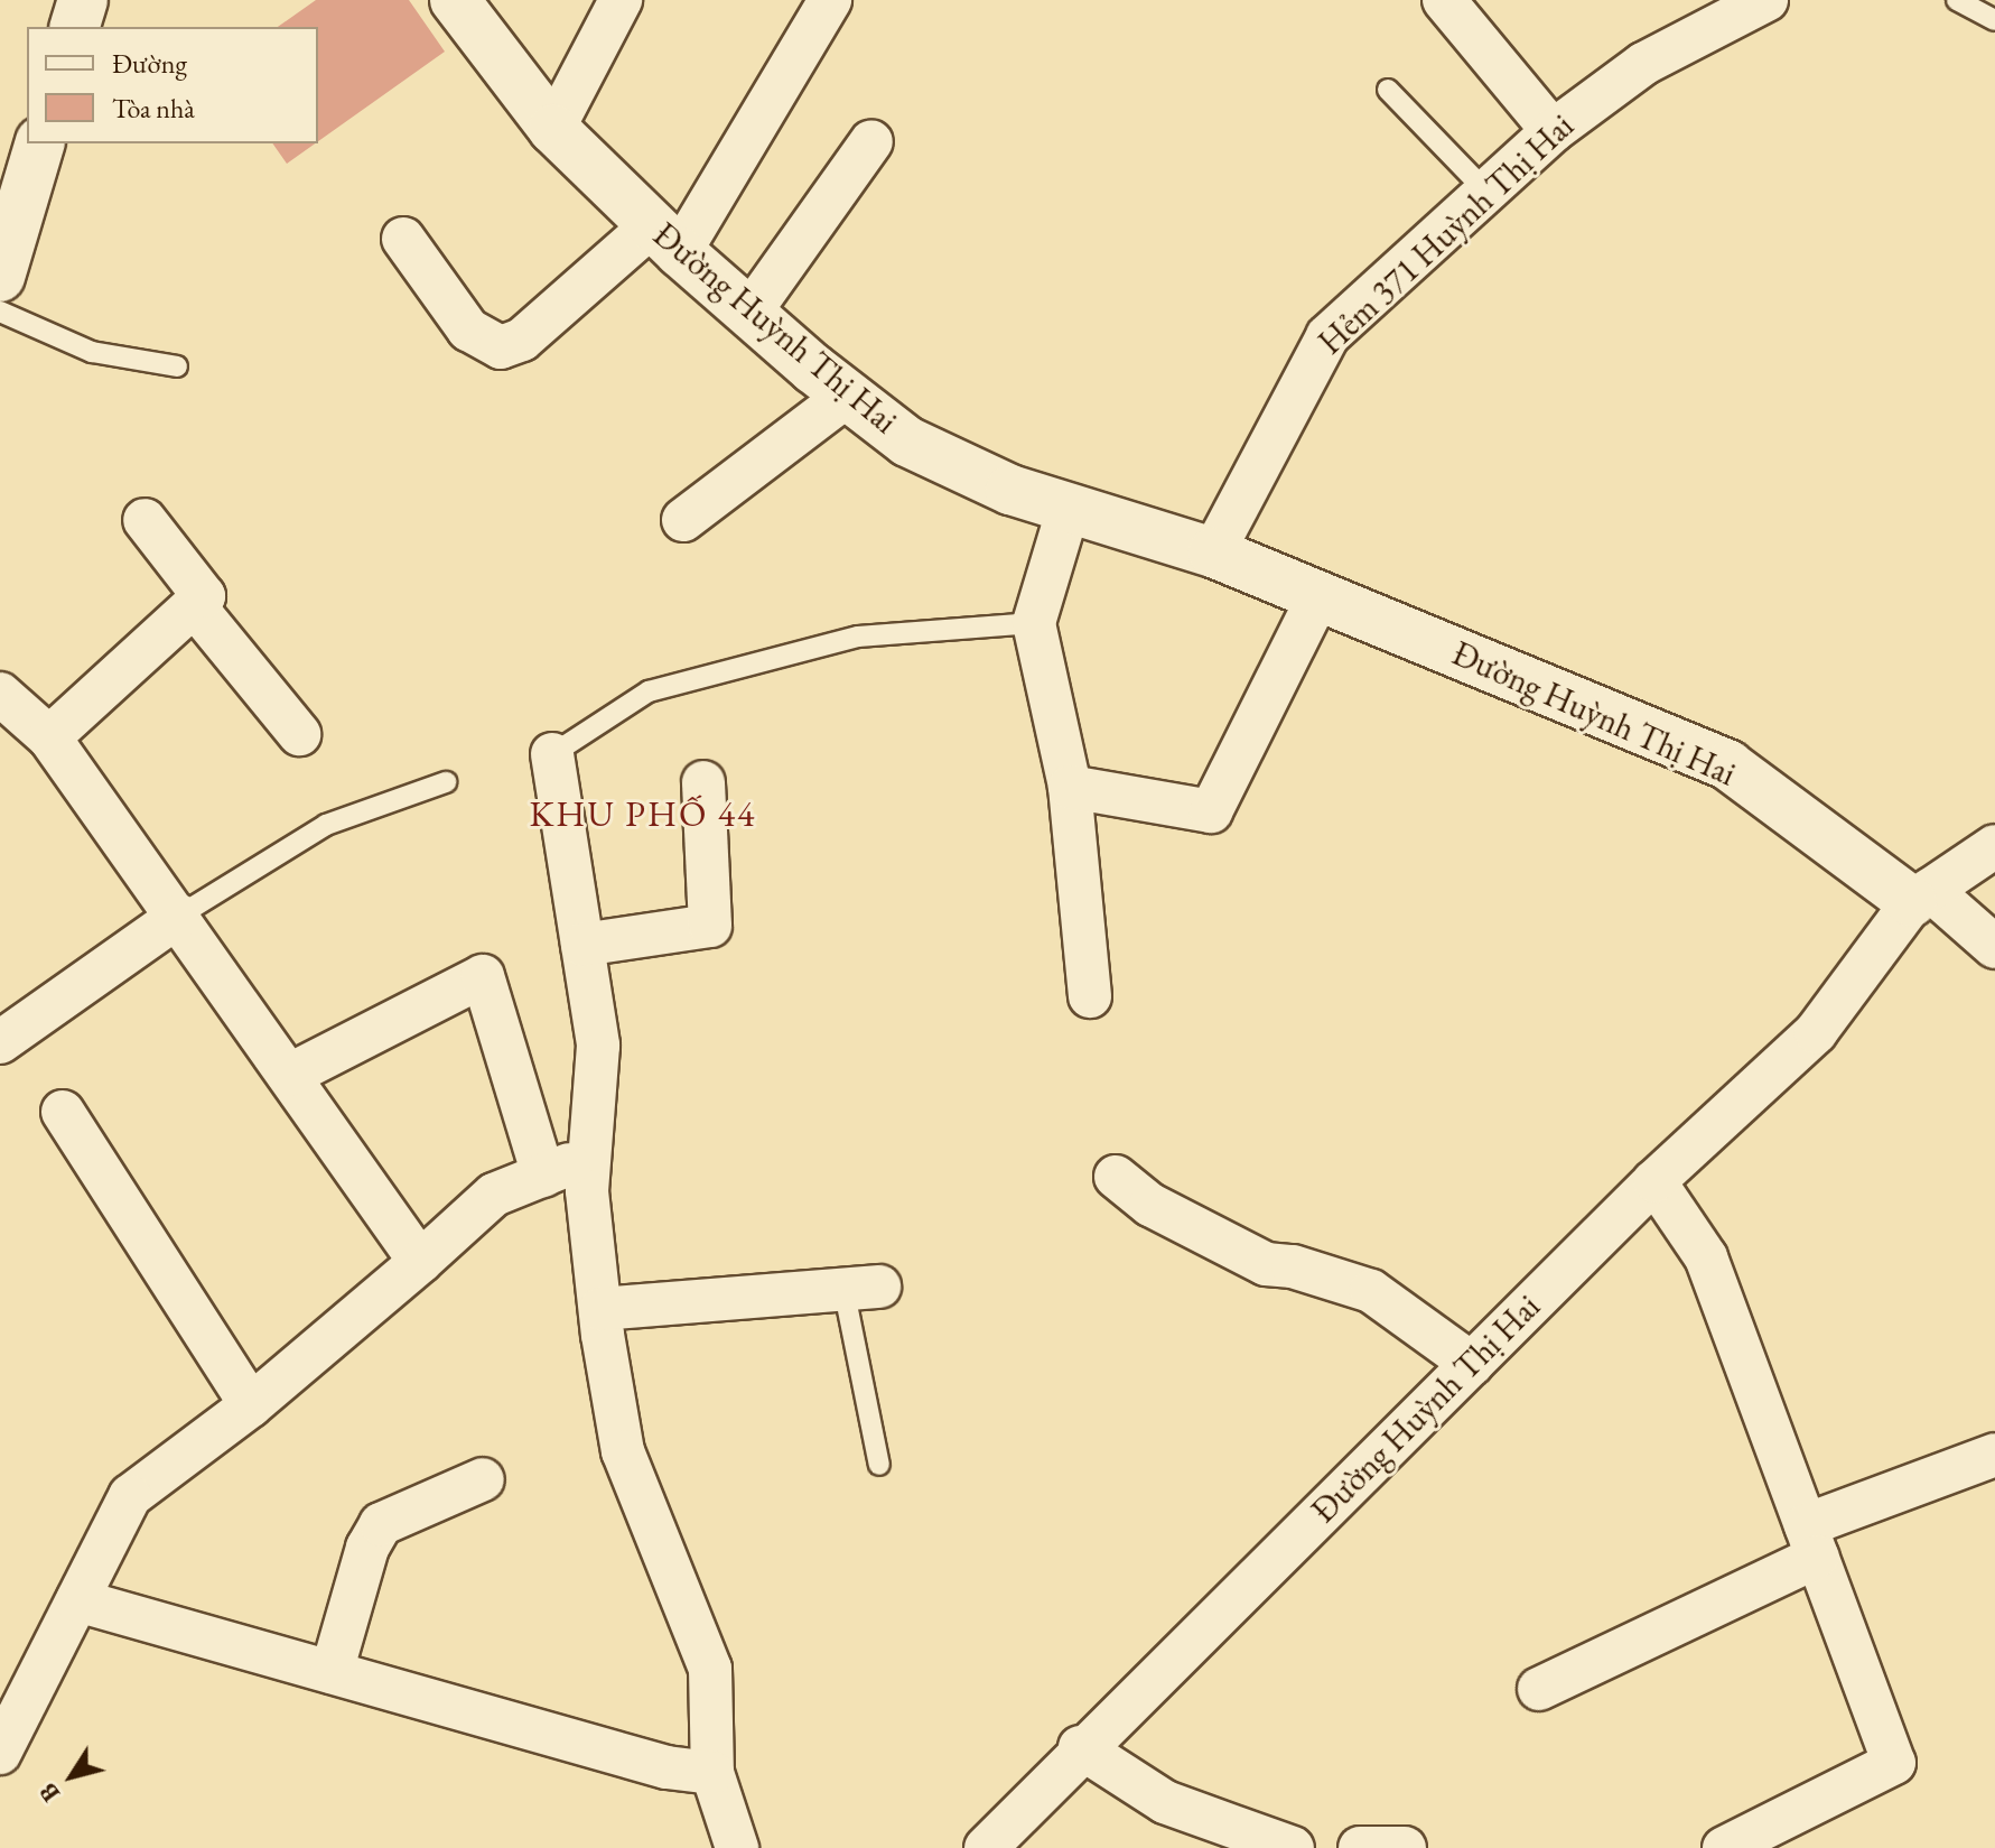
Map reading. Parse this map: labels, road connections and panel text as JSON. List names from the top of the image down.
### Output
{
  "streets": {
    "street": ["Hẻm 371 Huỳnh Thị Hai", "Đường Huỳnh Thị Hai"]
  },
  "crossings": [
    ["Hẻm 371 Huỳnh Thị Hai", "Đường Huỳnh Thị Hai"]
  ],
  "districts": ["KHU PHỐ 44"],
  "legend": ["Đường", "Tòa nhà"],
  "north": "bottom left"
}
